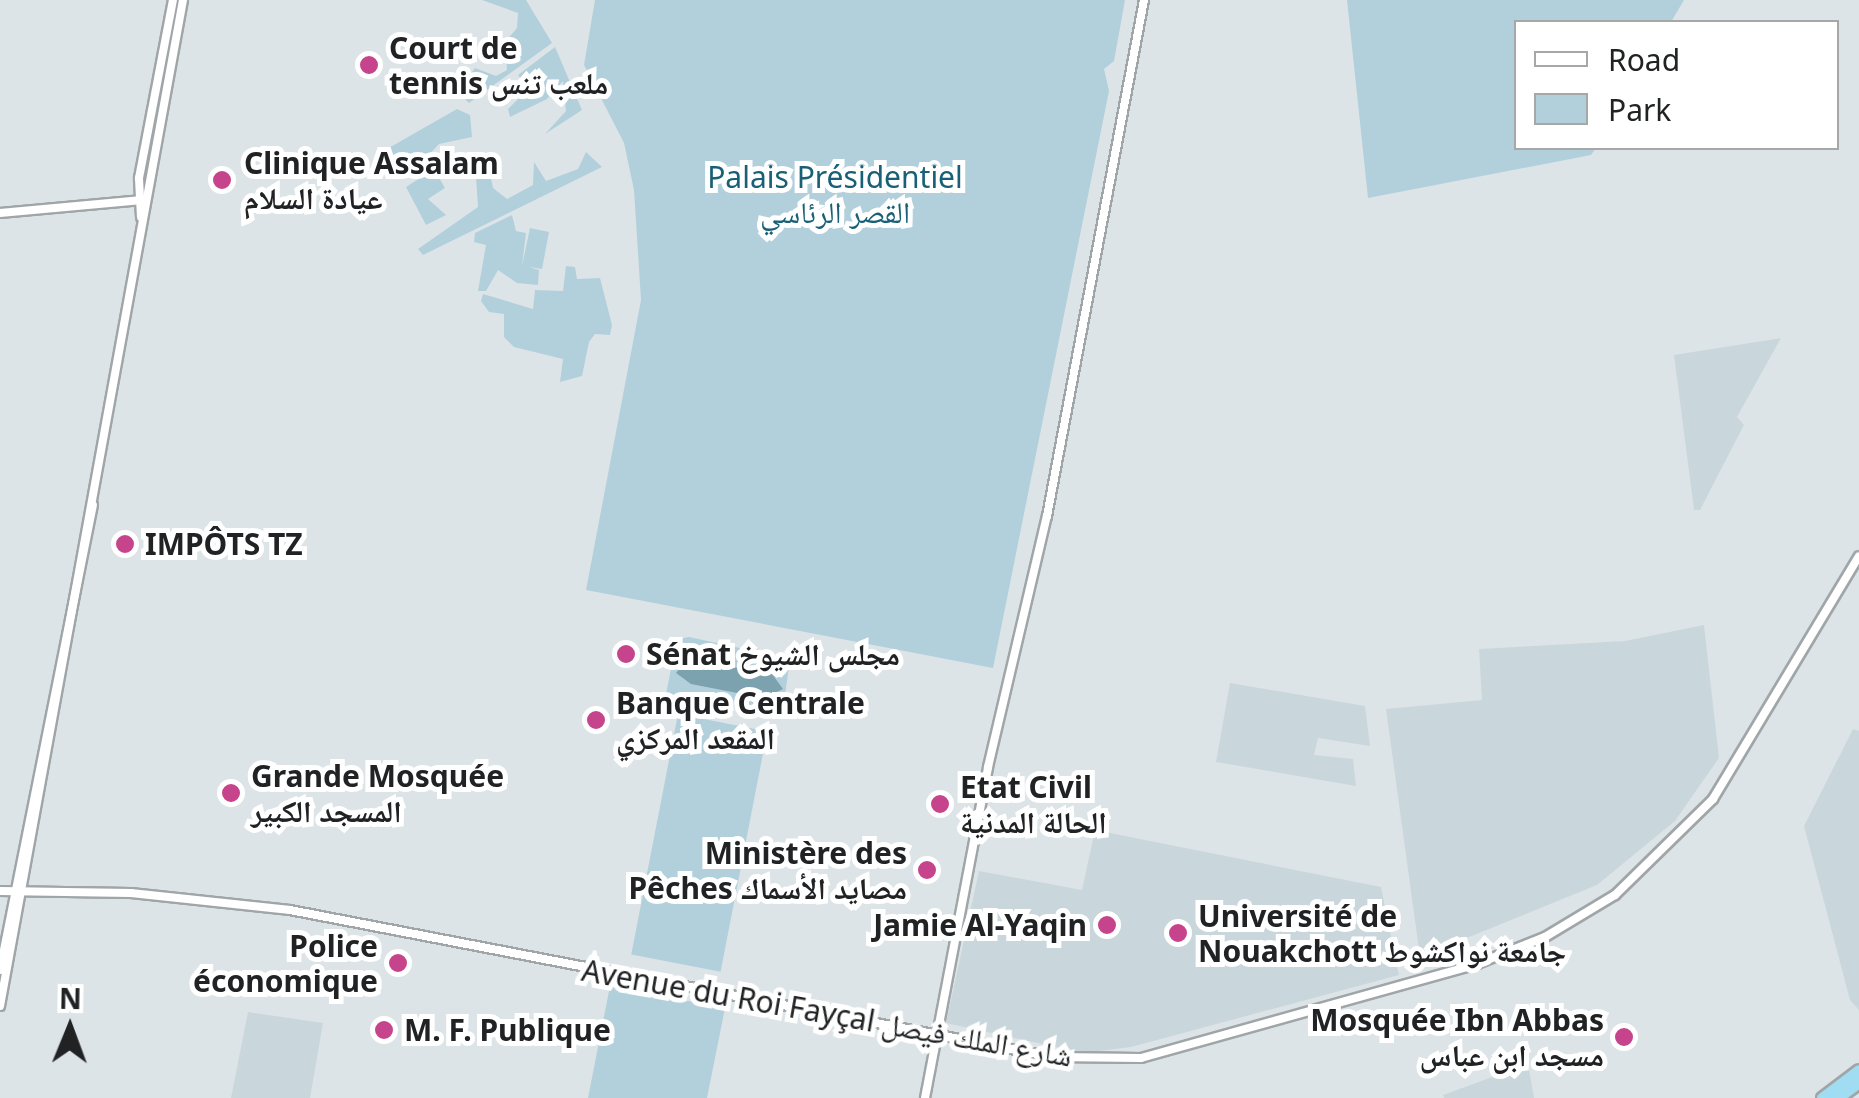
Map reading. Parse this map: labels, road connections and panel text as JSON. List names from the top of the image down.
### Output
{
  "streets": {
    "street": ["Avenue du Roi Fayçal شارع الملك فيصل"]
  },
  "parks": ["Palais Présidentiel القصر الرئاسي"],
  "places": [
    "Court de tennis ملعب تنس",
    "Clinique Assalam عيادة السلام",
    "IMPÔTS TZ",
    "Sénat مجلس الشيوخ",
    "Banque Centrale المقعد المركزي",
    "Grande Mosquée المسجد الكبير",
    "Etat Civil الحالة المدنية",
    "Ministère des Pêches مصايد الأسماك",
    "Jamie Al-Yaqin",
    "Université de Nouakchott جامعة نواكشوط",
    "Police économique",
    "M. F. Publique",
    "Mosquée Ibn Abbas مسجد ابن عباس"
  ],
  "legend": ["Road", "Park"],
  "north": "top"
}
